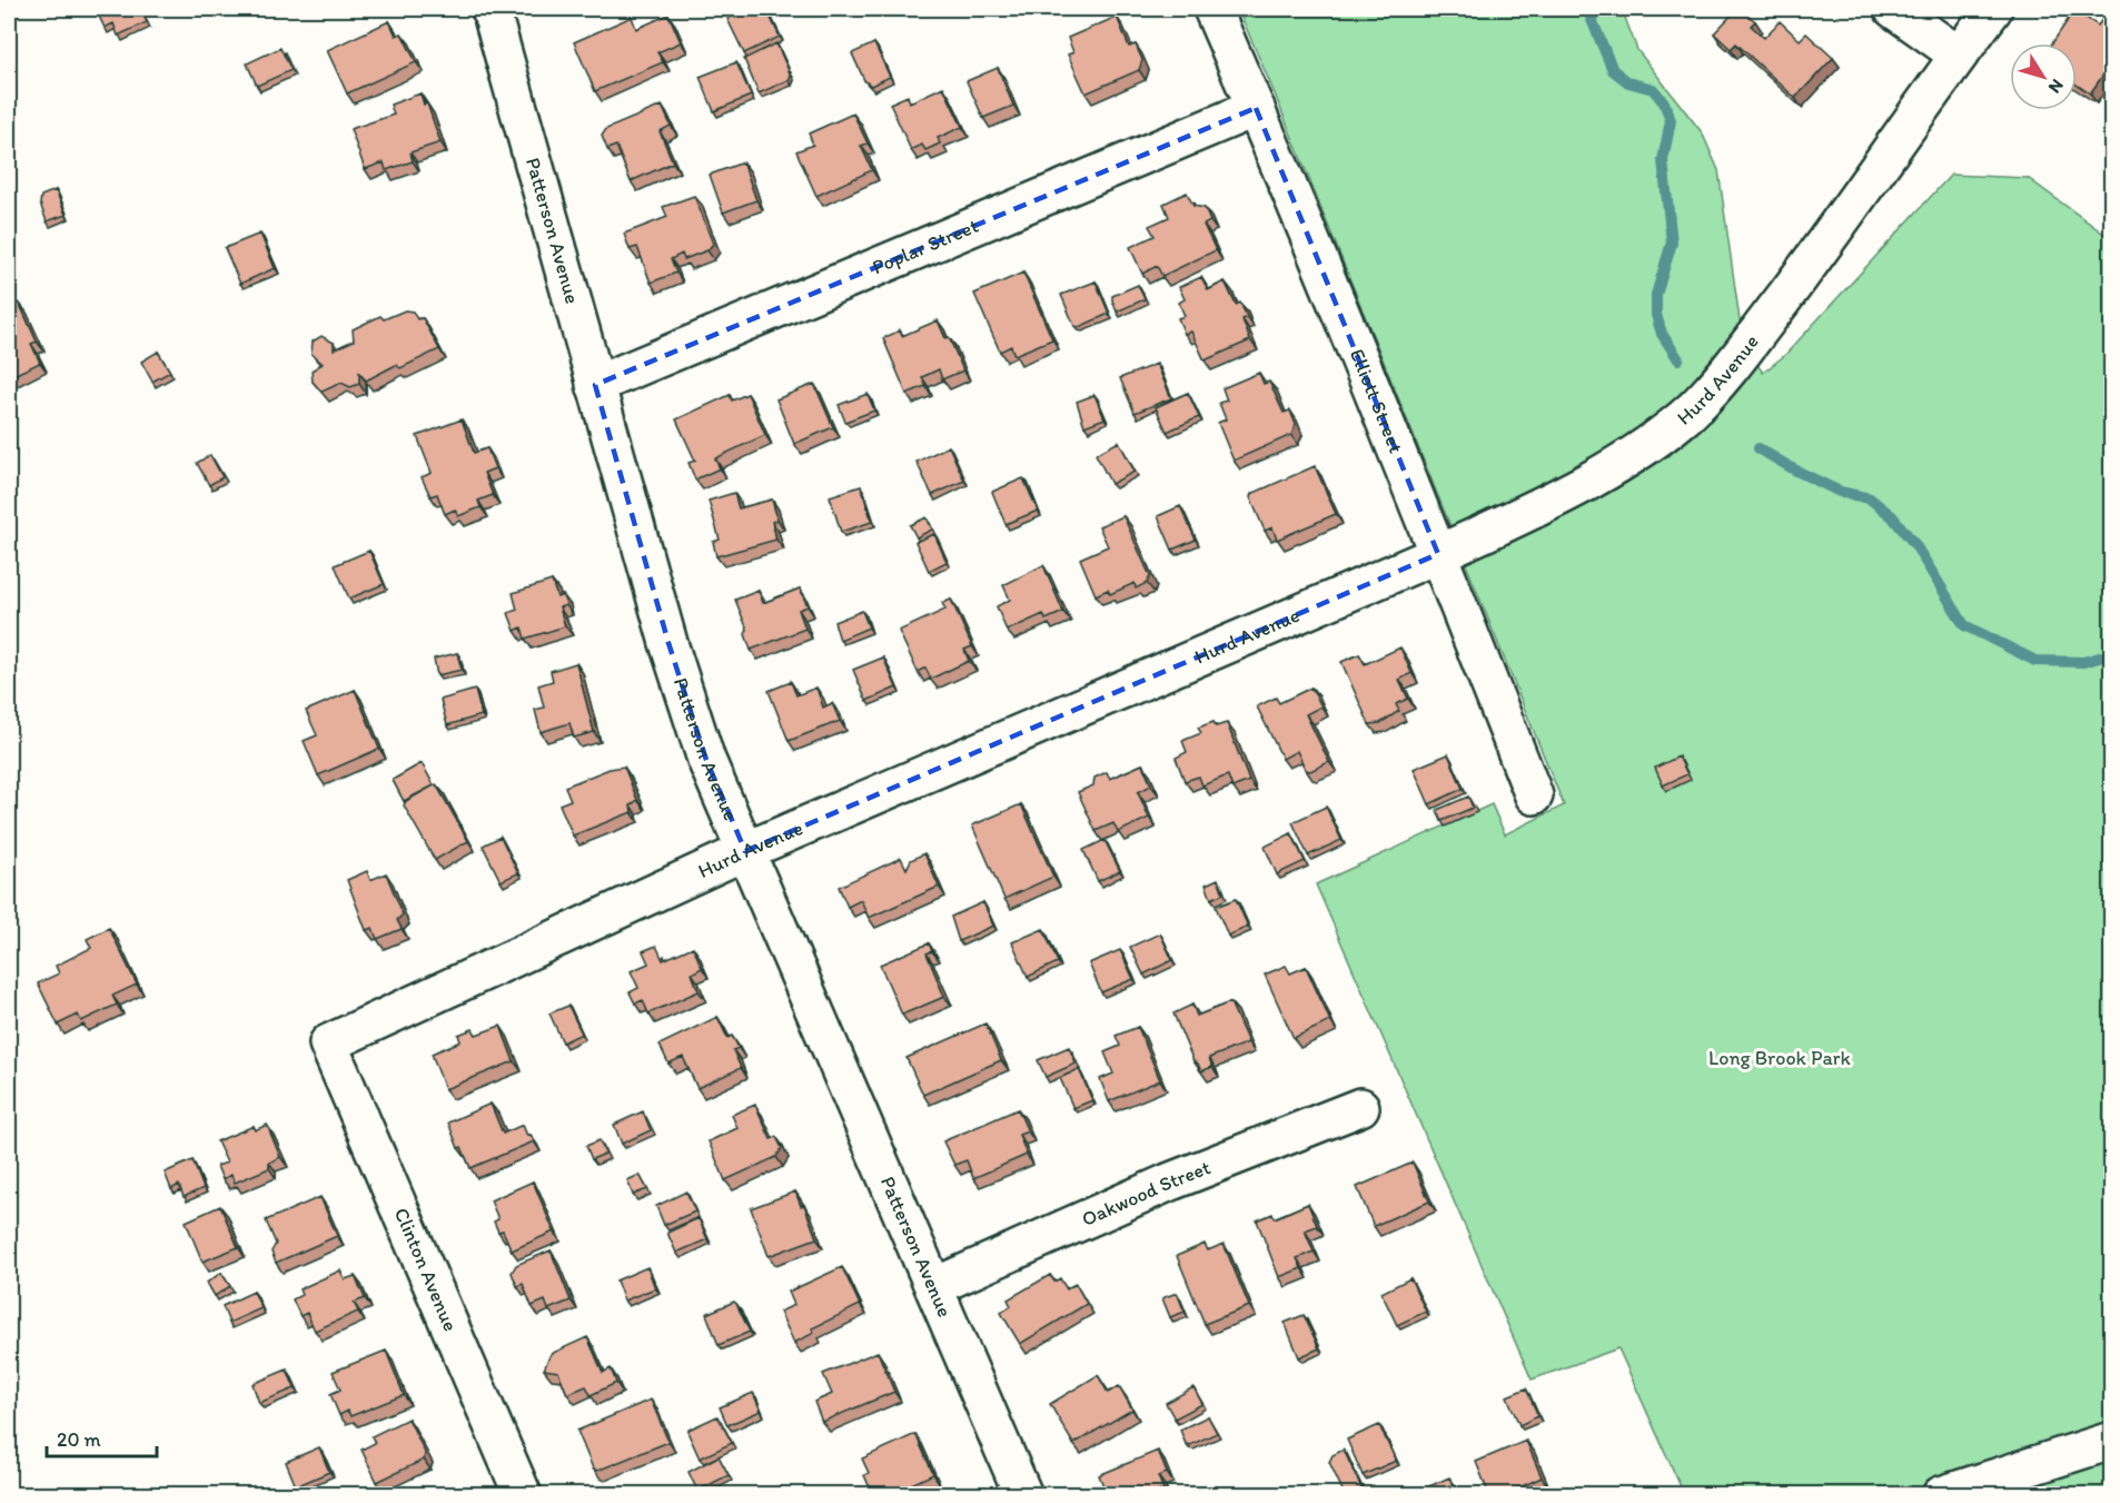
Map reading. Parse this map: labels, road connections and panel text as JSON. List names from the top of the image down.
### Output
{
  "streets": {
    "street": [
      "Patterson Avenue",
      "Poplar Street",
      "Hurd Avenue",
      "Elliott Street",
      "Oakwood Street",
      "Clinton Avenue"
    ]
  },
  "crossings": [
    ["Patterson Avenue", "Poplar Street"],
    ["Patterson Avenue", "Hurd Avenue"],
    ["Patterson Avenue", "Oakwood Street"],
    ["Poplar Street", "Elliott Street"],
    ["Hurd Avenue", "Elliott Street"],
    ["Hurd Avenue", "Clinton Avenue"]
  ],
  "parks": ["Long Brook Park"],
  "scale_bar": "20 m",
  "north": "bottom right"
}
